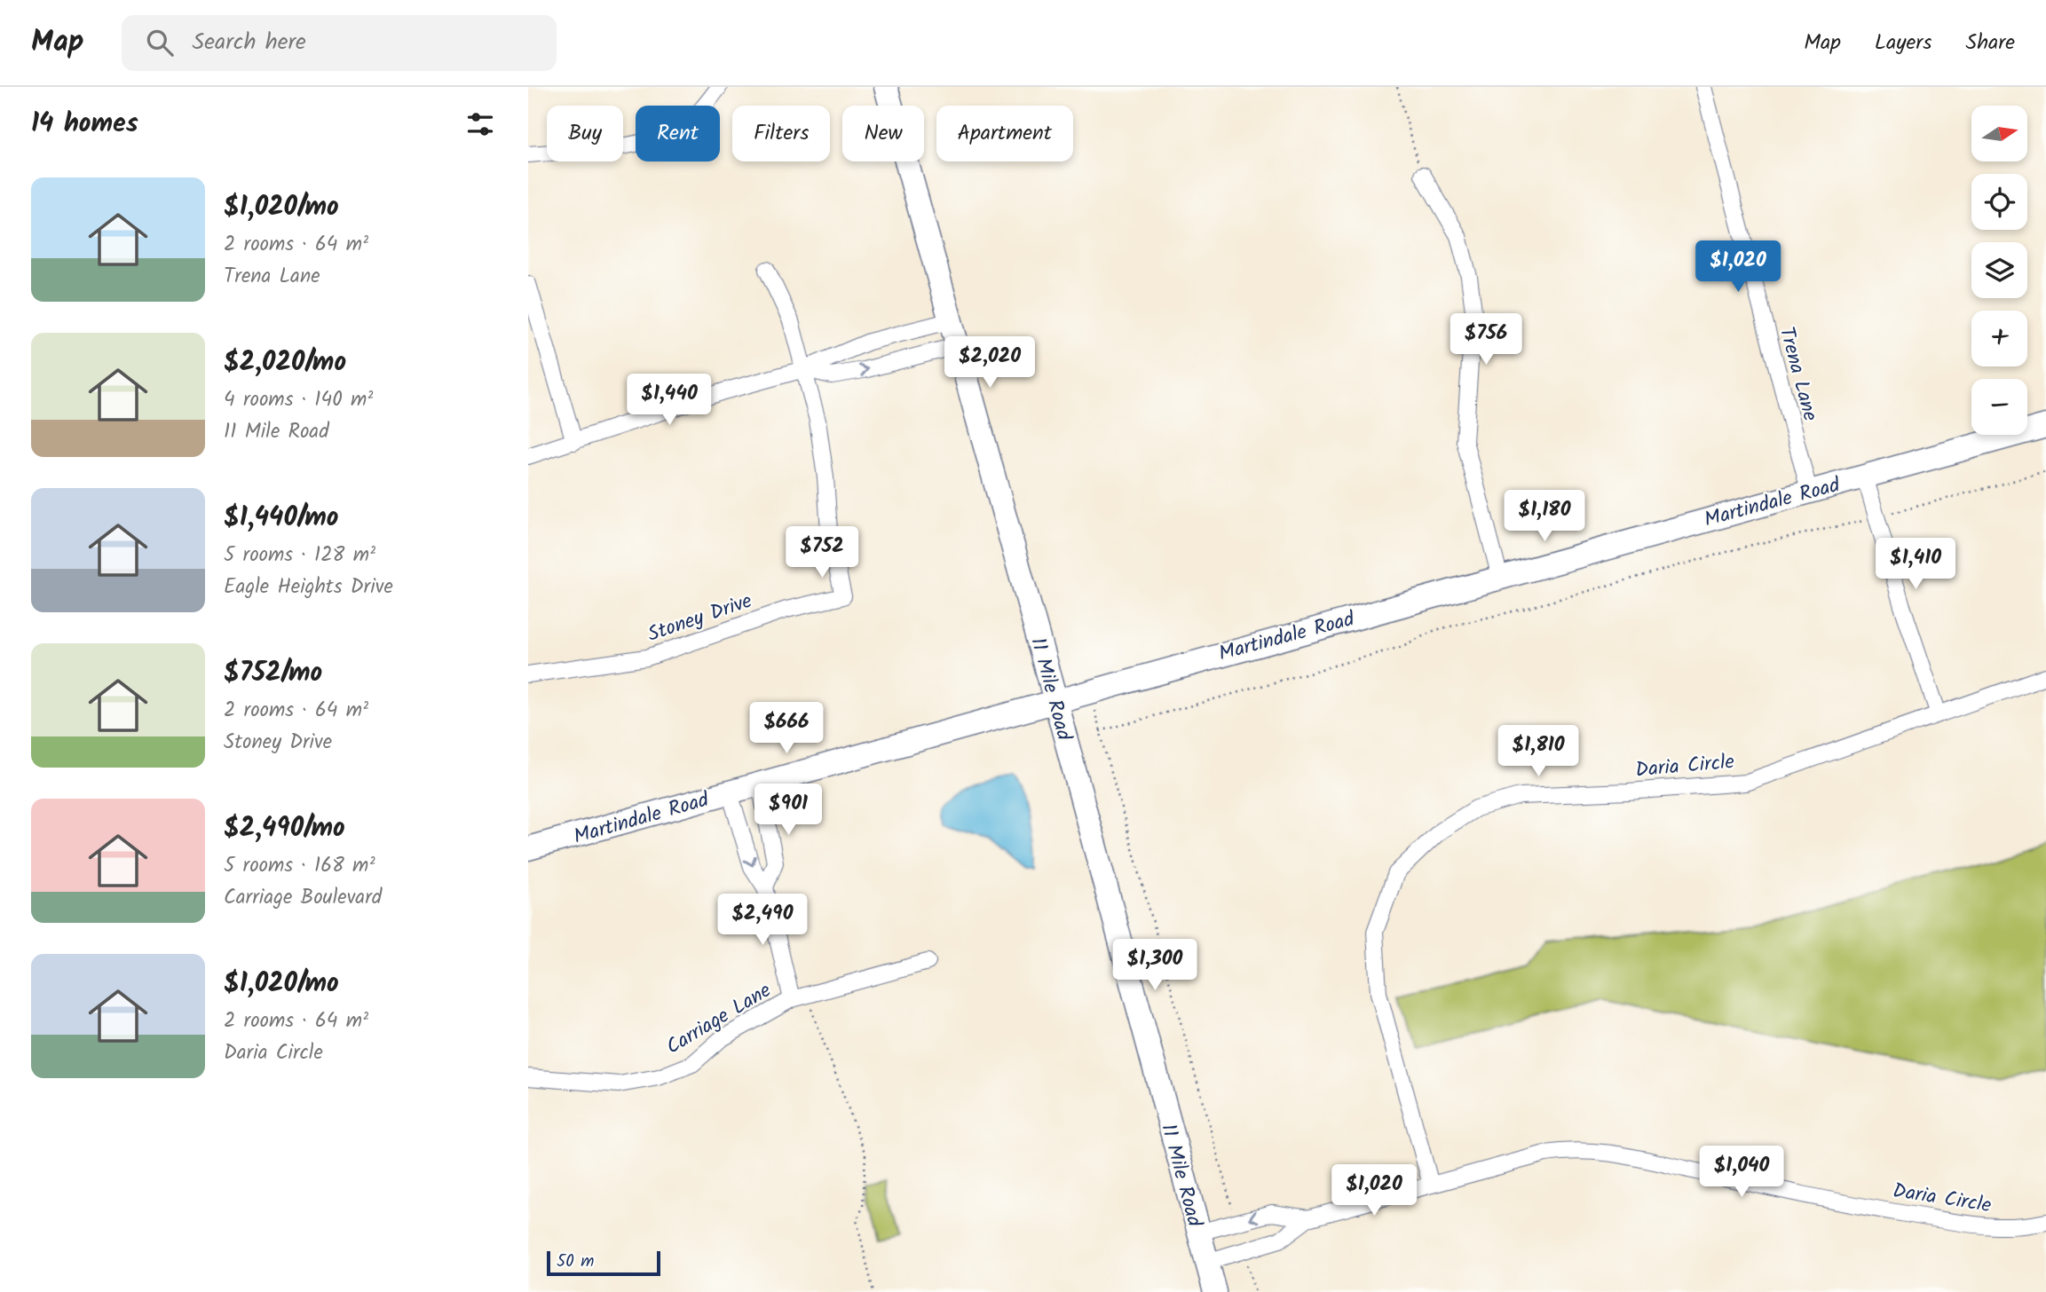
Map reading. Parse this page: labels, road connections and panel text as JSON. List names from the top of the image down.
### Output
{
  "streets": {
    "street": [
      "Trena Lane",
      "Martindale Road",
      "Stoney Drive",
      "11 Mile Road",
      "Daria Circle",
      "Carriage Lane"
    ]
  },
  "crossings": [
    ["Trena Lane", "Martindale Road"],
    ["Martindale Road", "11 Mile Road"],
    ["11 Mile Road", "Daria Circle"]
  ],
  "scale_bar": "50 m",
  "north": "right",
  "page": {
    "header": "Map",
    "search": "Search here",
    "nav": ["Map", "Layers", "Share"],
    "heading": "14 homes",
    "map_buttons": ["+", "−"],
    "chip": [
      "Buy",
      "Rent",
      "Filters",
      "New",
      "Apartment"
    ],
    "list": [
      {
        "name": "$1,020/mo",
        "note": "2 rooms · 64 m² · Trena Lane"
      },
      {
        "name": "$2,020/mo",
        "note": "4 rooms · 140 m² · 11 Mile Road"
      },
      {
        "name": "$1,440/mo",
        "note": "5 rooms · 128 m² · Eagle Heights Drive"
      },
      {
        "name": "$752/mo",
        "note": "2 rooms · 64 m² · Stoney Drive"
      },
      {
        "name": "$2,490/mo",
        "note": "5 rooms · 168 m² · Carriage Boulevard"
      },
      {
        "name": "$1,020/mo",
        "note": "2 rooms · 64 m² · Daria Circle"
      }
    ],
    "price": [
      "$1,020",
      "$756",
      "$2,020",
      "$1,440",
      "$1,180",
      "$752",
      "$1,410",
      "$666",
      "$1,810",
      "$901",
      "$2,490",
      "$1,300",
      "$1,040",
      "$1,020"
    ],
    "scale": "50 m"
  }
}
